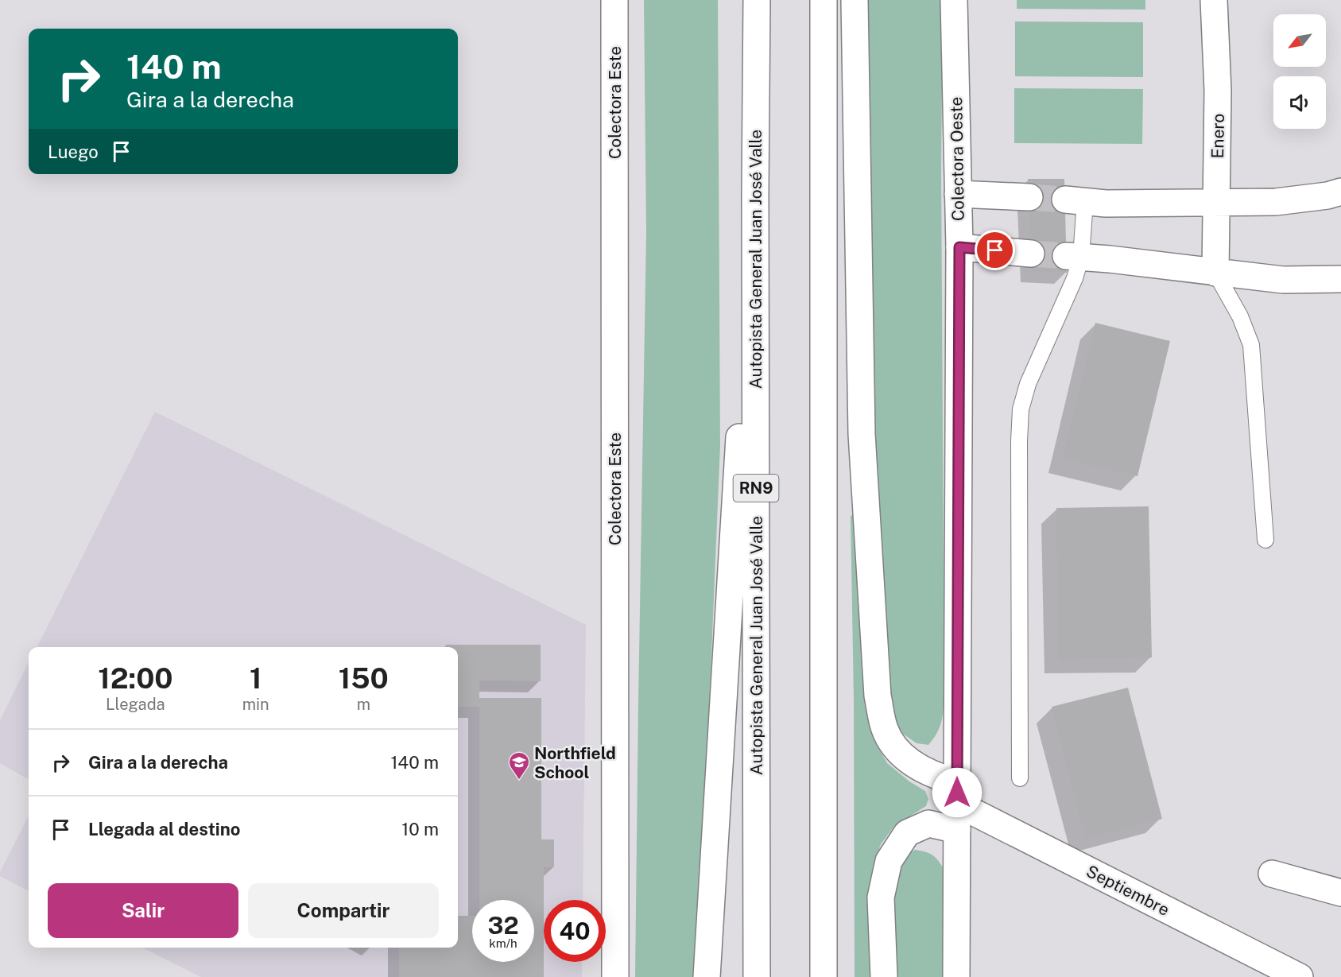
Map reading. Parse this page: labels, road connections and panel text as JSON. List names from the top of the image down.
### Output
{
  "streets": {
    "main road": [
      "Colectora Este",
      "Enero",
      "Colectora Oeste",
      "Autopista General Juan José Valle",
      "RN9",
      "Septiembre"
    ]
  },
  "crossings": [
    ["Colectora Oeste", "Septiembre"]
  ],
  "places": {
    "school or university": ["Northfield School"]
  },
  "north": "bottom left",
  "page": {
    "turn": ["140 m", "Gira a la derecha"],
    "then": "Luego",
    "eta": [
      "12:00",
      "Llegada",
      "1",
      "min",
      "150",
      "m"
    ],
    "list": [
      {
        "name": "Gira a la derecha",
        "value": "140 m"
      },
      {
        "name": "Llegada al destino",
        "value": "10 m"
      }
    ],
    "buttons": ["Salir", "Compartir"],
    "speed": "32 km/h",
    "limit": "40"
  }
}
